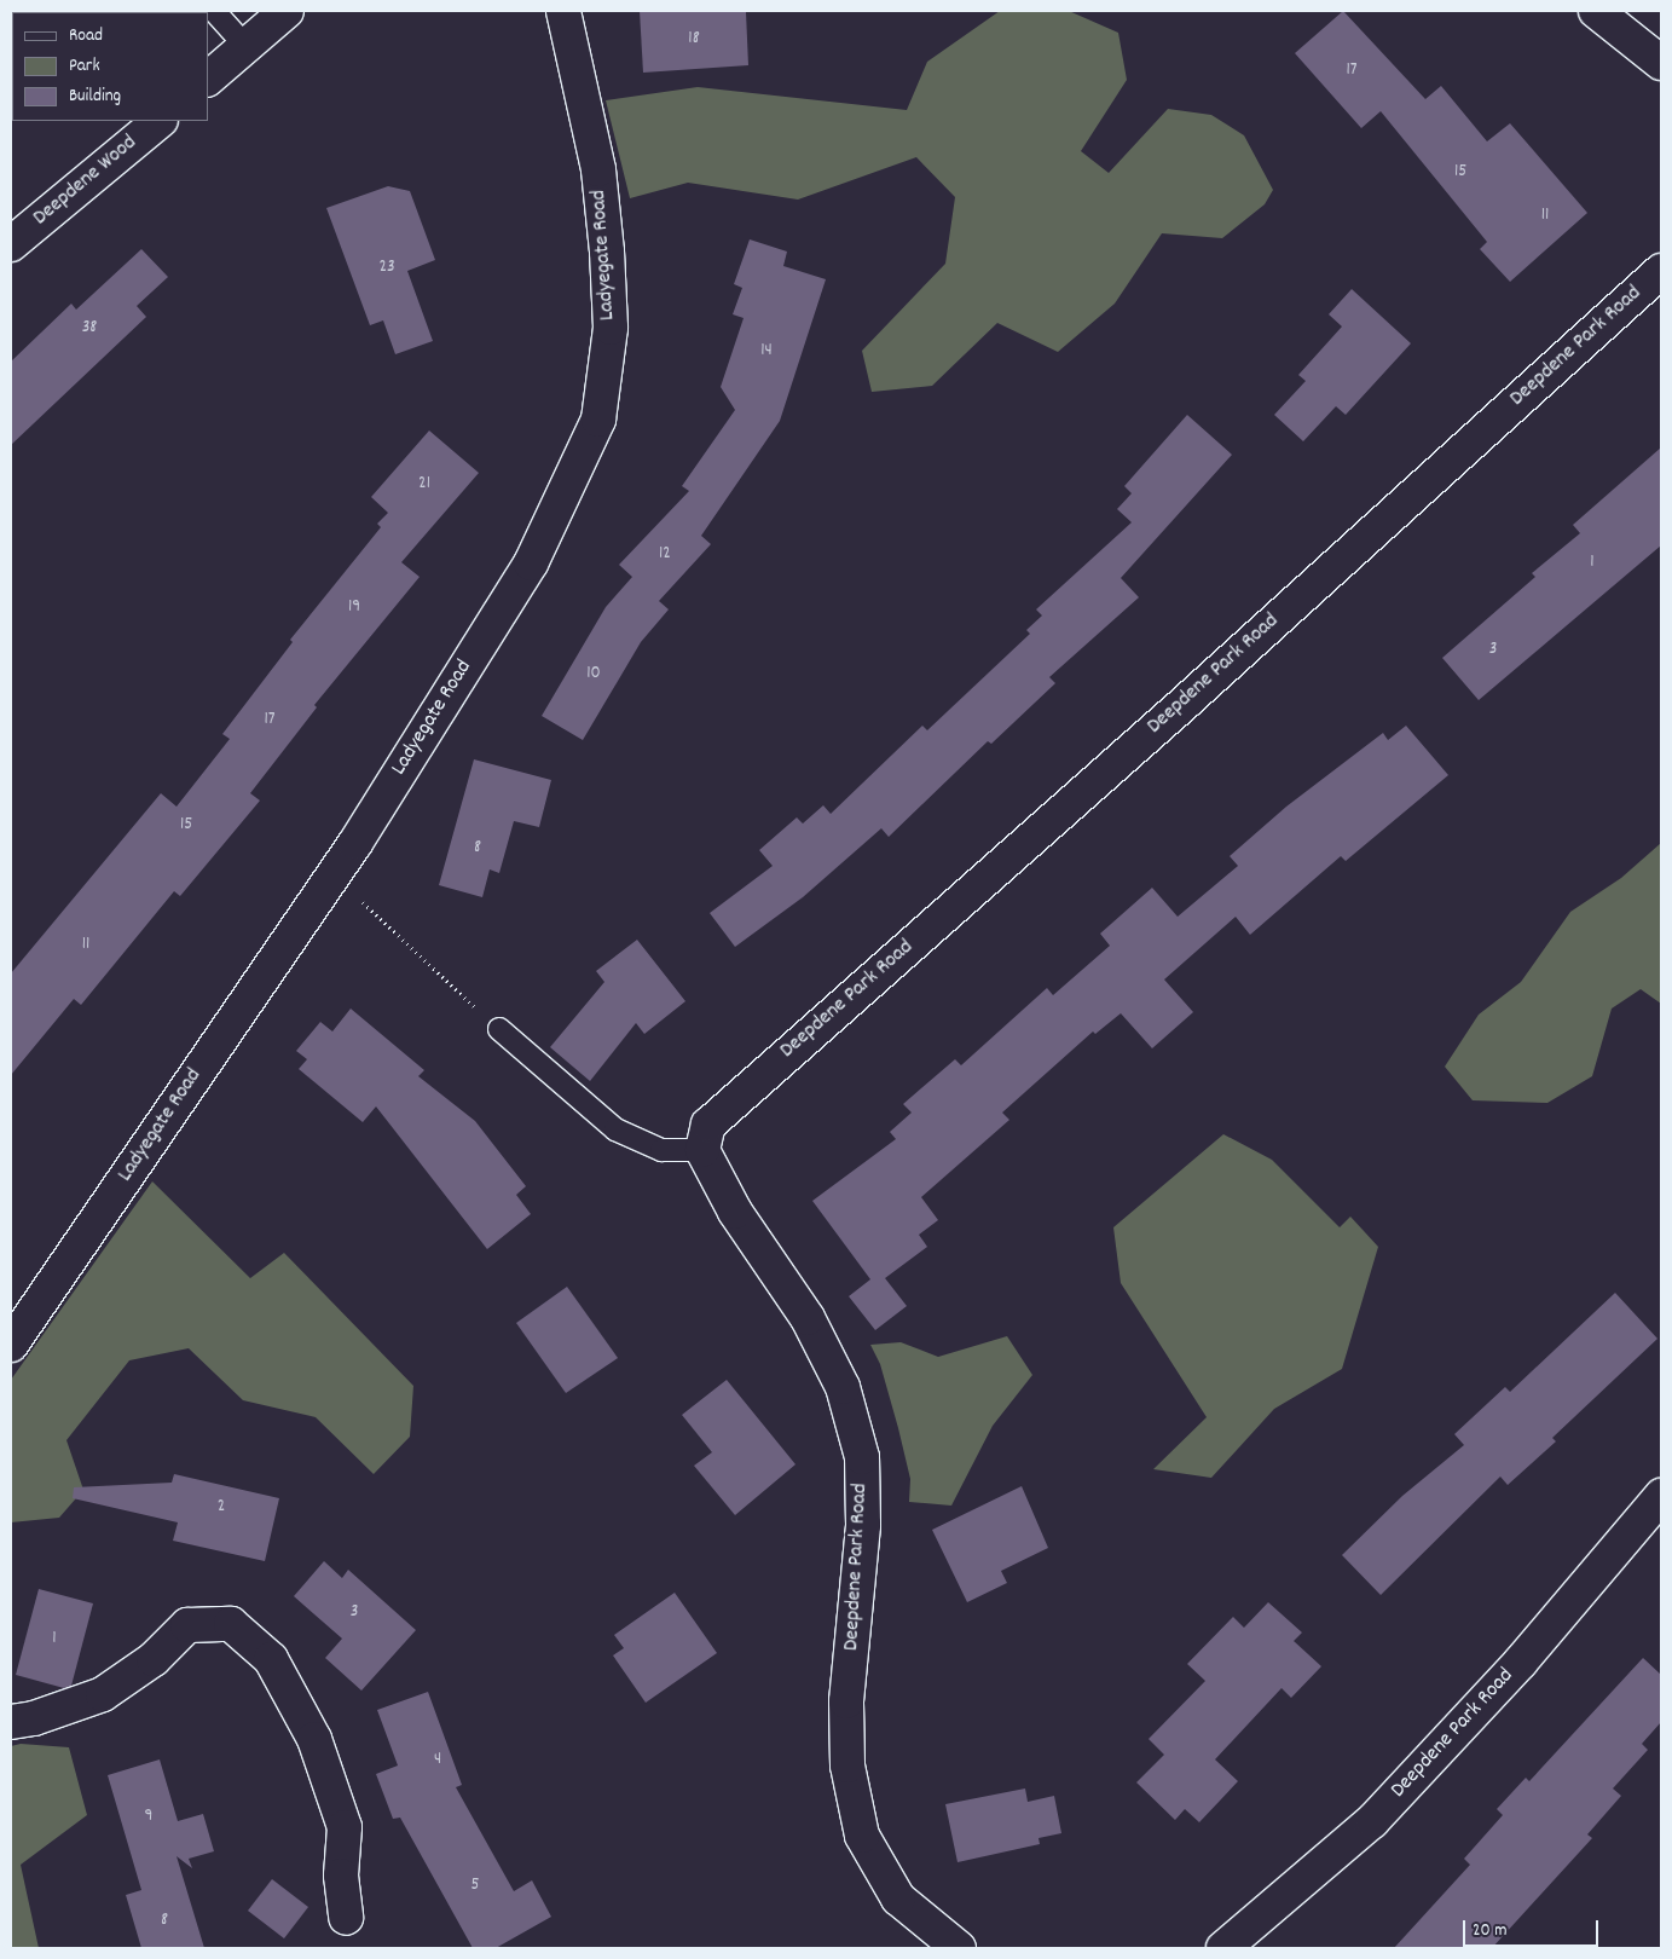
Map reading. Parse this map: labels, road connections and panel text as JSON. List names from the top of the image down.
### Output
{
  "streets": {
    "street": ["Deepdene Wood", "Ladyegate Road", "Deepdene Park Road"]
  },
  "house_numbers": [
    "18",
    "17",
    "15",
    "11",
    "23",
    "38",
    "14",
    "21",
    "12",
    "1",
    "19",
    "3",
    "10",
    "17",
    "15",
    "8",
    "11",
    "2",
    "3",
    "1",
    "4",
    "9",
    "5",
    "8"
  ],
  "legend": ["Road", "Park", "Building"],
  "scale_bar": "20 m"
}
